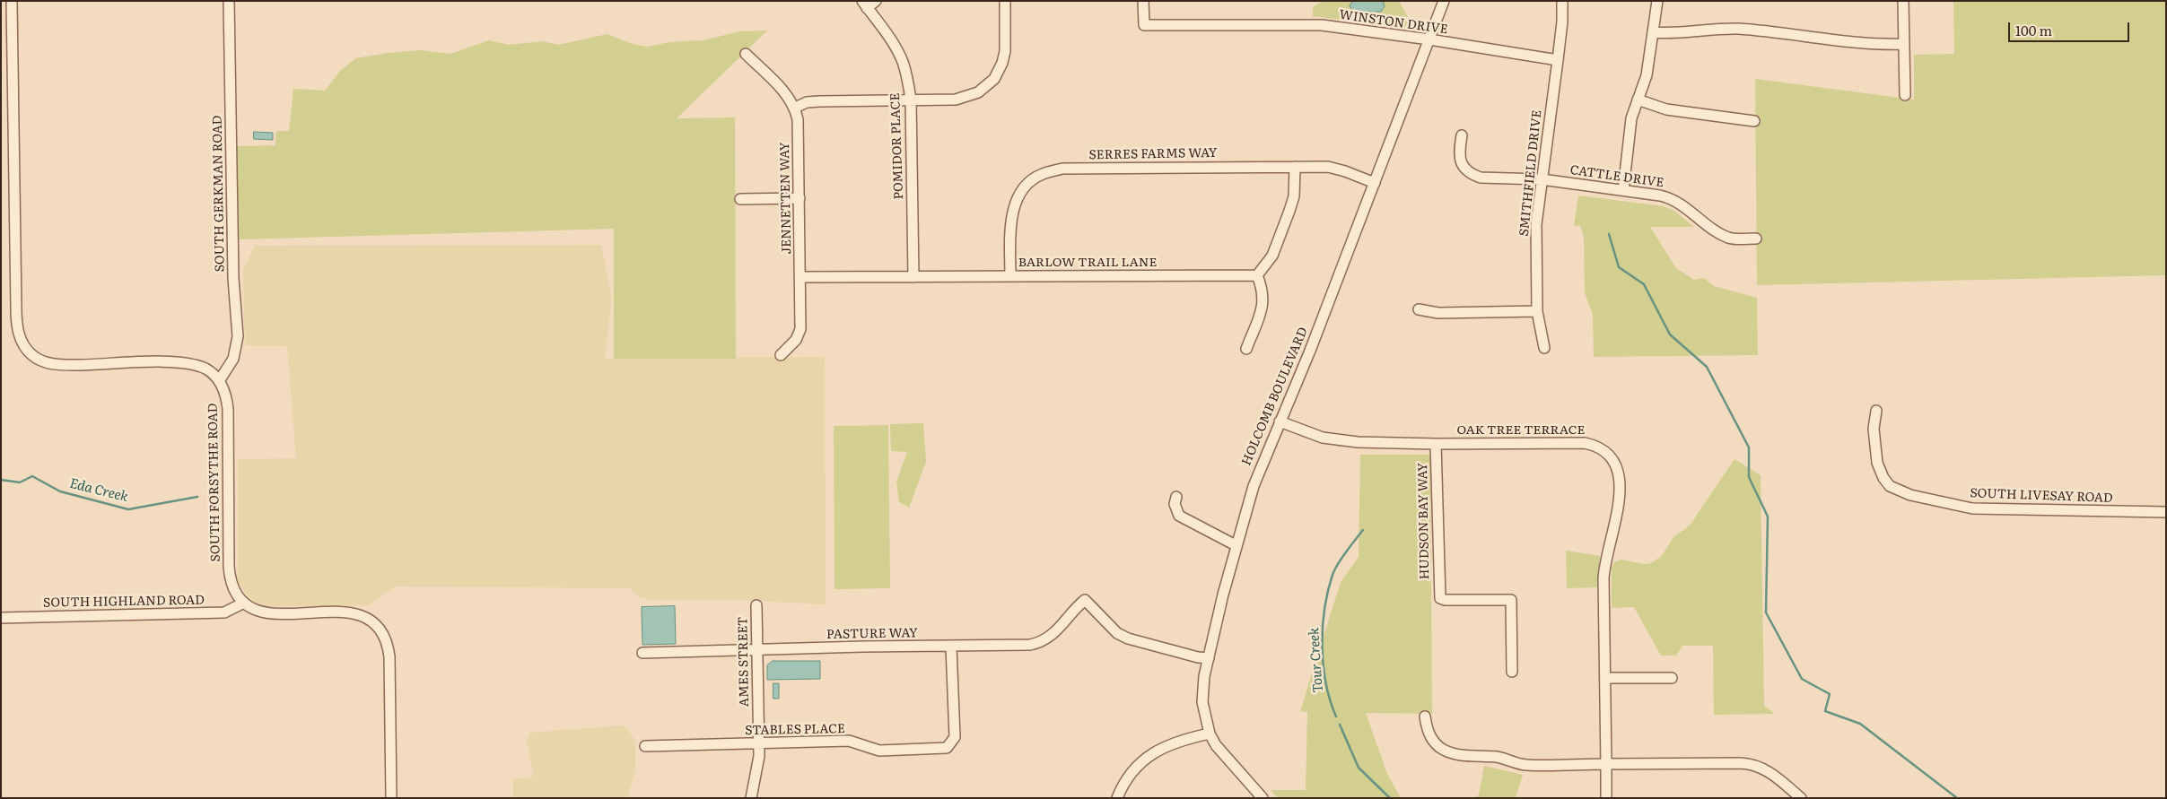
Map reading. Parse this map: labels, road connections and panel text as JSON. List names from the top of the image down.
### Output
{
  "streets": {
    "street": [
      "WINSTON DRIVE",
      "POMIDOR PLACE",
      "SERRES FARMS WAY",
      "SMITHFIELD DRIVE",
      "CATTLE DRIVE",
      "SOUTH GERKMAN ROAD",
      "JENNETTEN WAY",
      "BARLOW TRAIL LANE",
      "HOLCOMB BOULEVARD",
      "OAK TREE TERRACE",
      "SOUTH FORSYTHE ROAD",
      "SOUTH LIVESAY ROAD",
      "HUDSON BAY WAY",
      "SOUTH HIGHLAND ROAD",
      "PASTURE WAY",
      "AMES STREET",
      "STABLES PLACE"
    ]
  },
  "crossings": [
    ["WINSTON DRIVE", "SMITHFIELD DRIVE"],
    ["WINSTON DRIVE", "HOLCOMB BOULEVARD"],
    ["POMIDOR PLACE", "BARLOW TRAIL LANE"],
    ["SERRES FARMS WAY", "BARLOW TRAIL LANE"],
    ["SERRES FARMS WAY", "HOLCOMB BOULEVARD"],
    ["SMITHFIELD DRIVE", "CATTLE DRIVE"],
    ["SOUTH GERKMAN ROAD", "SOUTH FORSYTHE ROAD"],
    ["JENNETTEN WAY", "BARLOW TRAIL LANE"],
    ["HOLCOMB BOULEVARD", "OAK TREE TERRACE"],
    ["HOLCOMB BOULEVARD", "PASTURE WAY"],
    ["OAK TREE TERRACE", "HUDSON BAY WAY"],
    ["SOUTH FORSYTHE ROAD", "SOUTH HIGHLAND ROAD"],
    ["PASTURE WAY", "AMES STREET"],
    ["PASTURE WAY", "STABLES PLACE"],
    ["AMES STREET", "STABLES PLACE"]
  ],
  "water": ["Eda Creek", "Tour Creek"],
  "scale_bar": "100 m"
}
